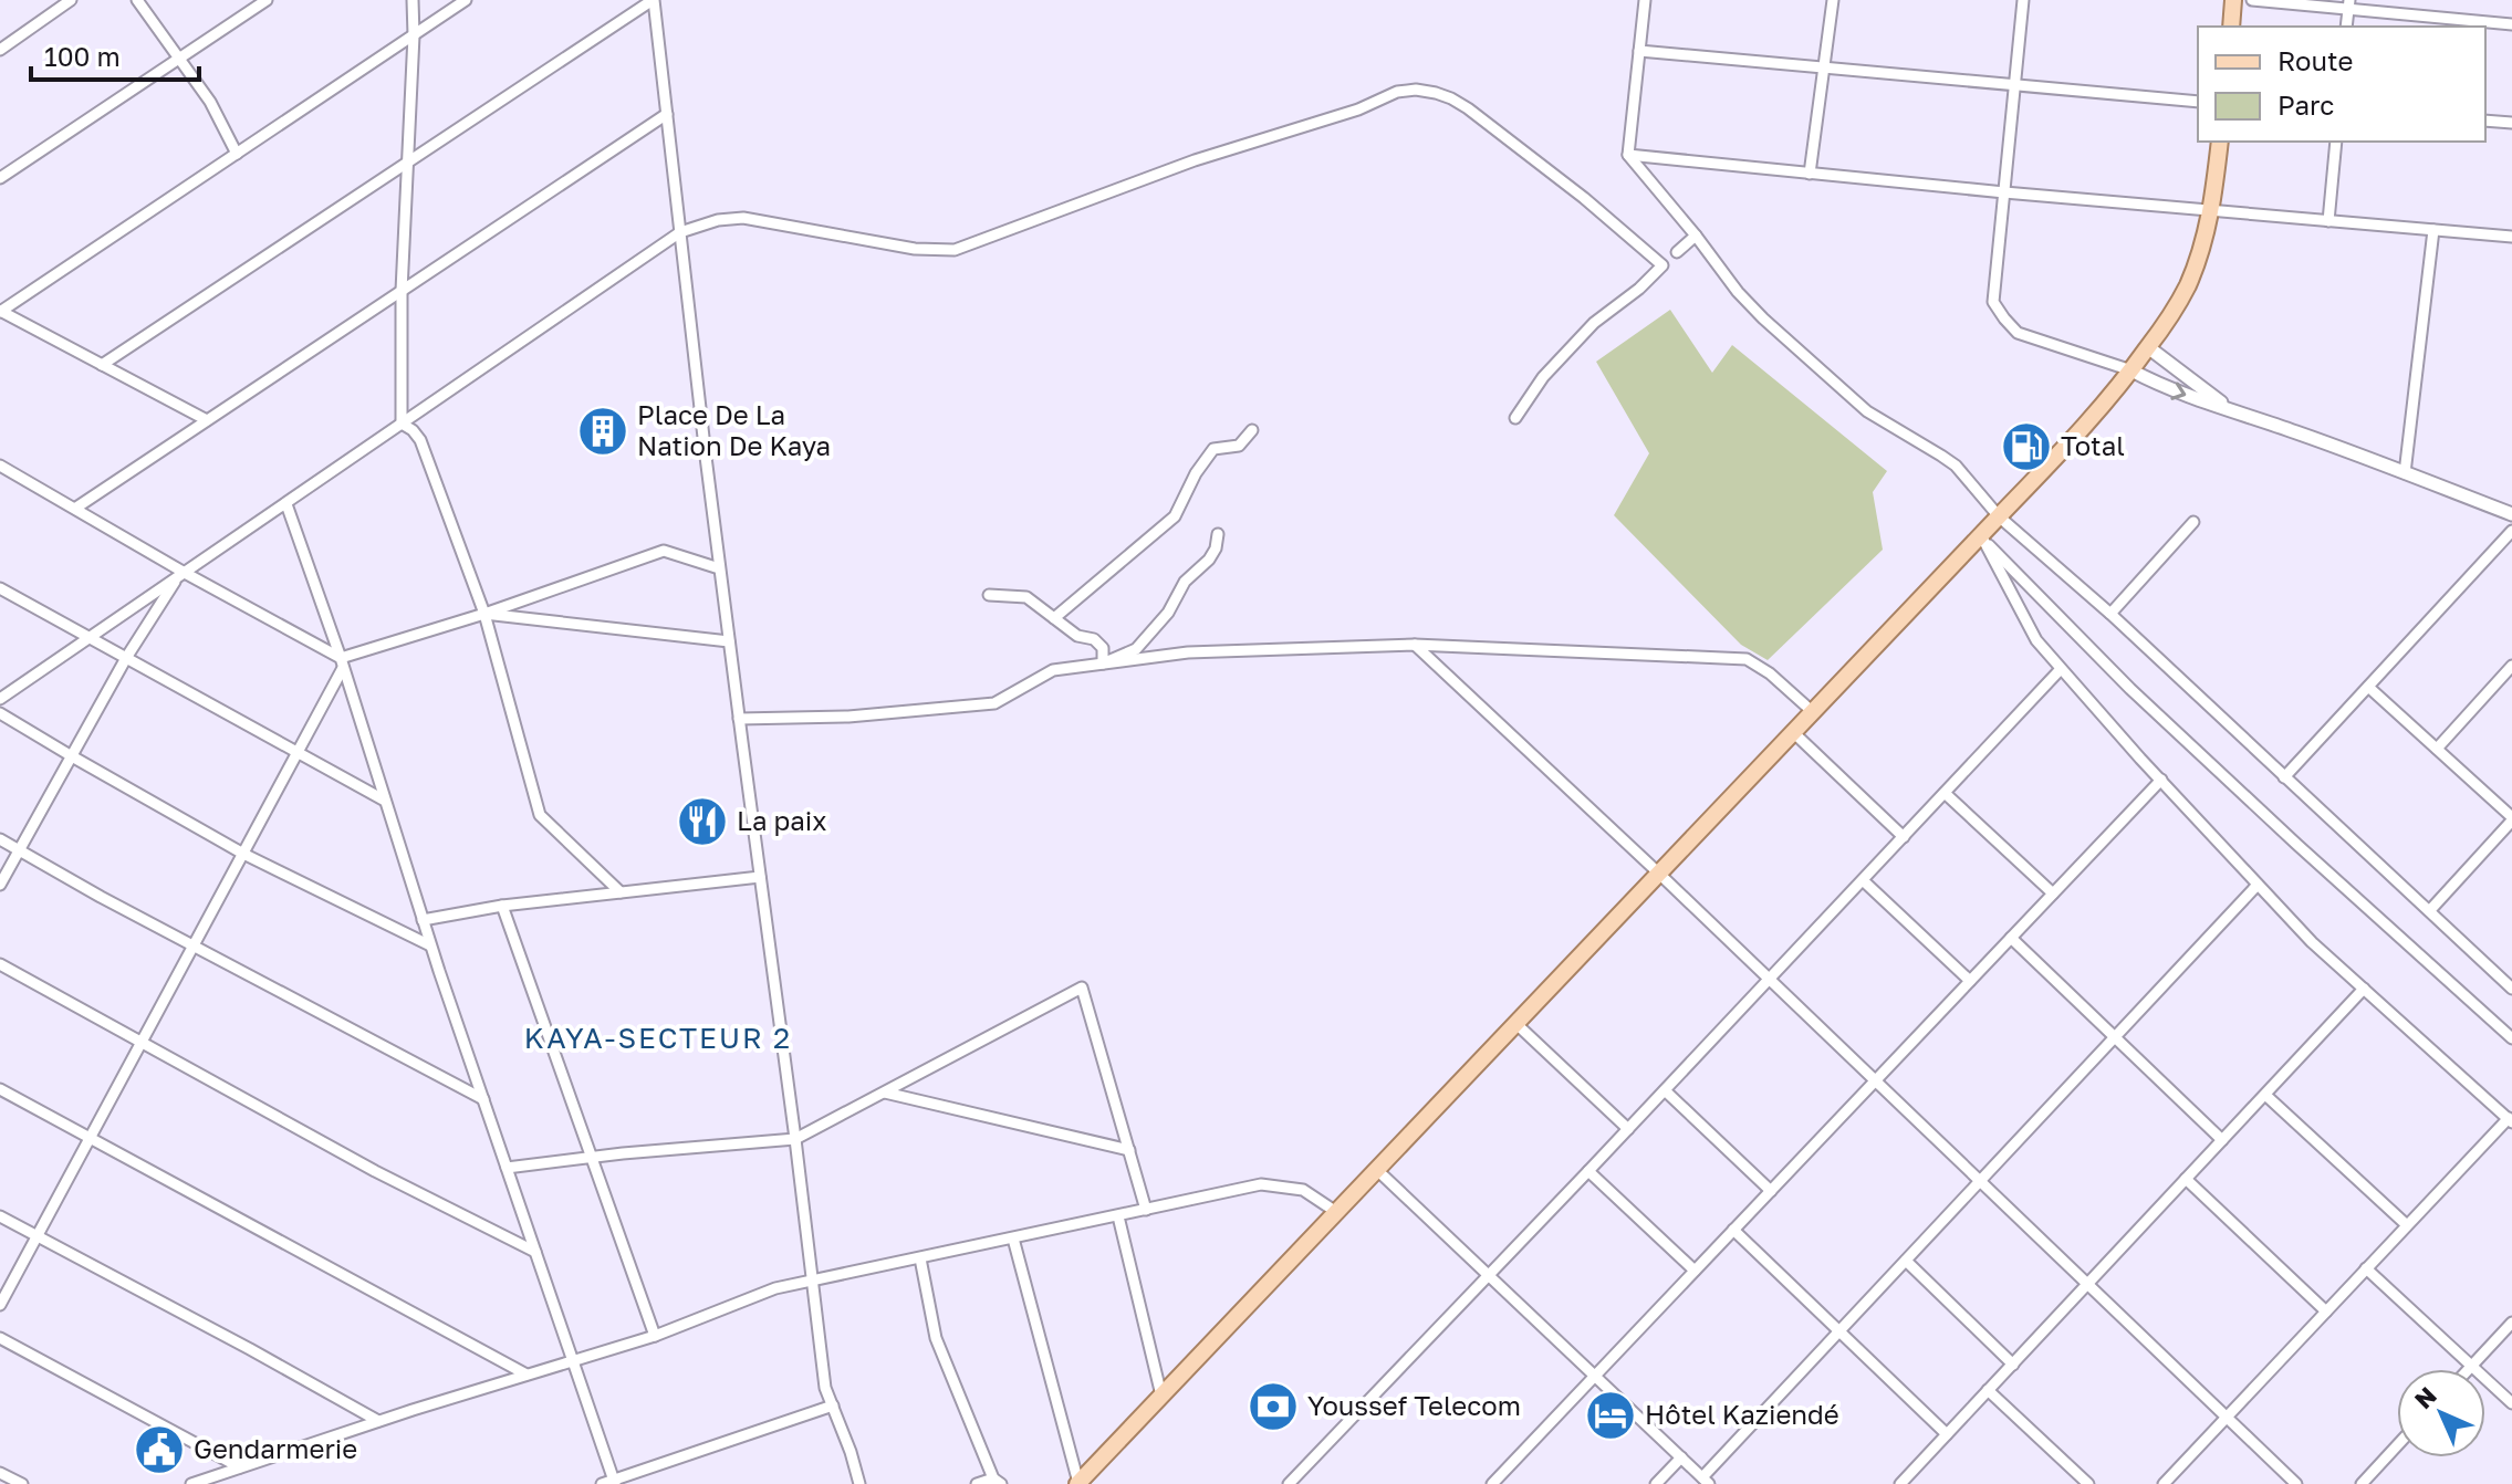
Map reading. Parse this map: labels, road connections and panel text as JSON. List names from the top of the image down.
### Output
{
  "districts": ["KAYA-SECTEUR 2"],
  "places": {
    "building": ["Place De La Nation De Kaya"],
    "fuel station": ["Total"],
    "restaurant": ["La paix"],
    "bank": ["Youssef Telecom"],
    "hotel": ["Hôtel Kaziendé"],
    "public building": ["Gendarmerie"]
  },
  "legend": ["Route", "Parc"],
  "scale_bar": "100 m",
  "north": "top left"
}
